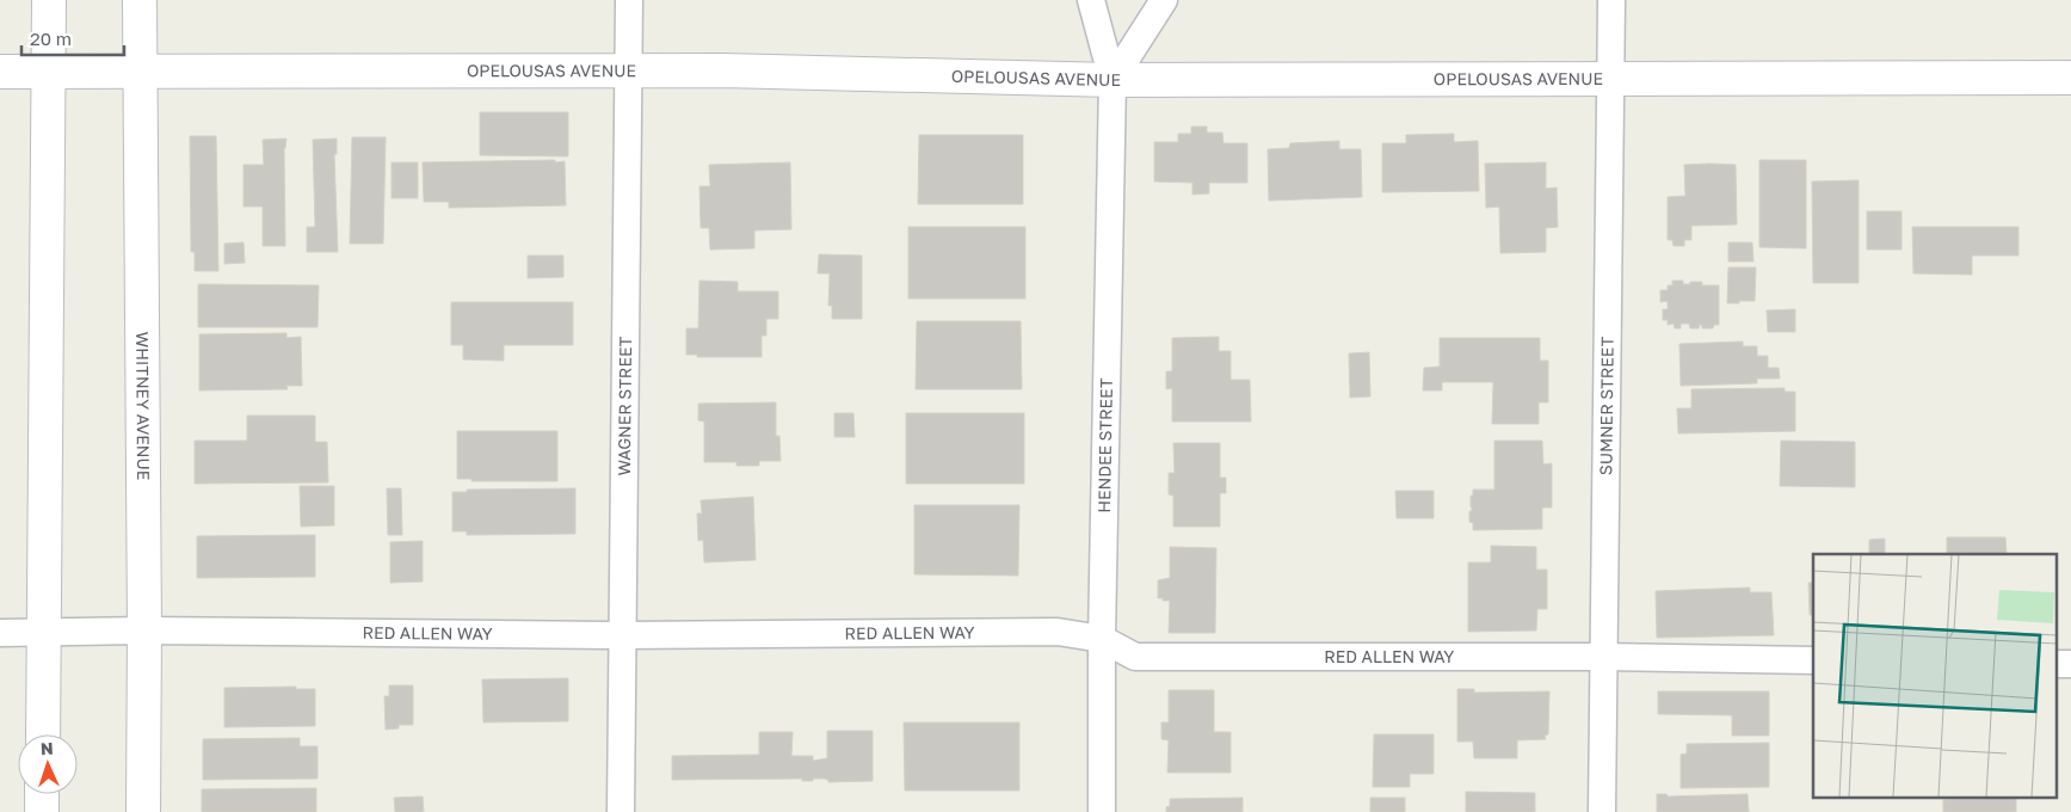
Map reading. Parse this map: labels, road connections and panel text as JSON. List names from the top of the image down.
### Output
{
  "streets": {
    "street": [
      "OPELOUSAS AVENUE",
      "WHITNEY AVENUE",
      "WAGNER STREET",
      "SUMNER STREET",
      "HENDEE STREET",
      "RED ALLEN WAY"
    ]
  },
  "crossings": [
    ["OPELOUSAS AVENUE", "WHITNEY AVENUE"],
    ["OPELOUSAS AVENUE", "WAGNER STREET"],
    ["OPELOUSAS AVENUE", "SUMNER STREET"],
    ["OPELOUSAS AVENUE", "HENDEE STREET"],
    ["WHITNEY AVENUE", "RED ALLEN WAY"],
    ["WAGNER STREET", "RED ALLEN WAY"],
    ["SUMNER STREET", "RED ALLEN WAY"],
    ["HENDEE STREET", "RED ALLEN WAY"]
  ],
  "scale_bar": "20 m",
  "north": "top"
}
